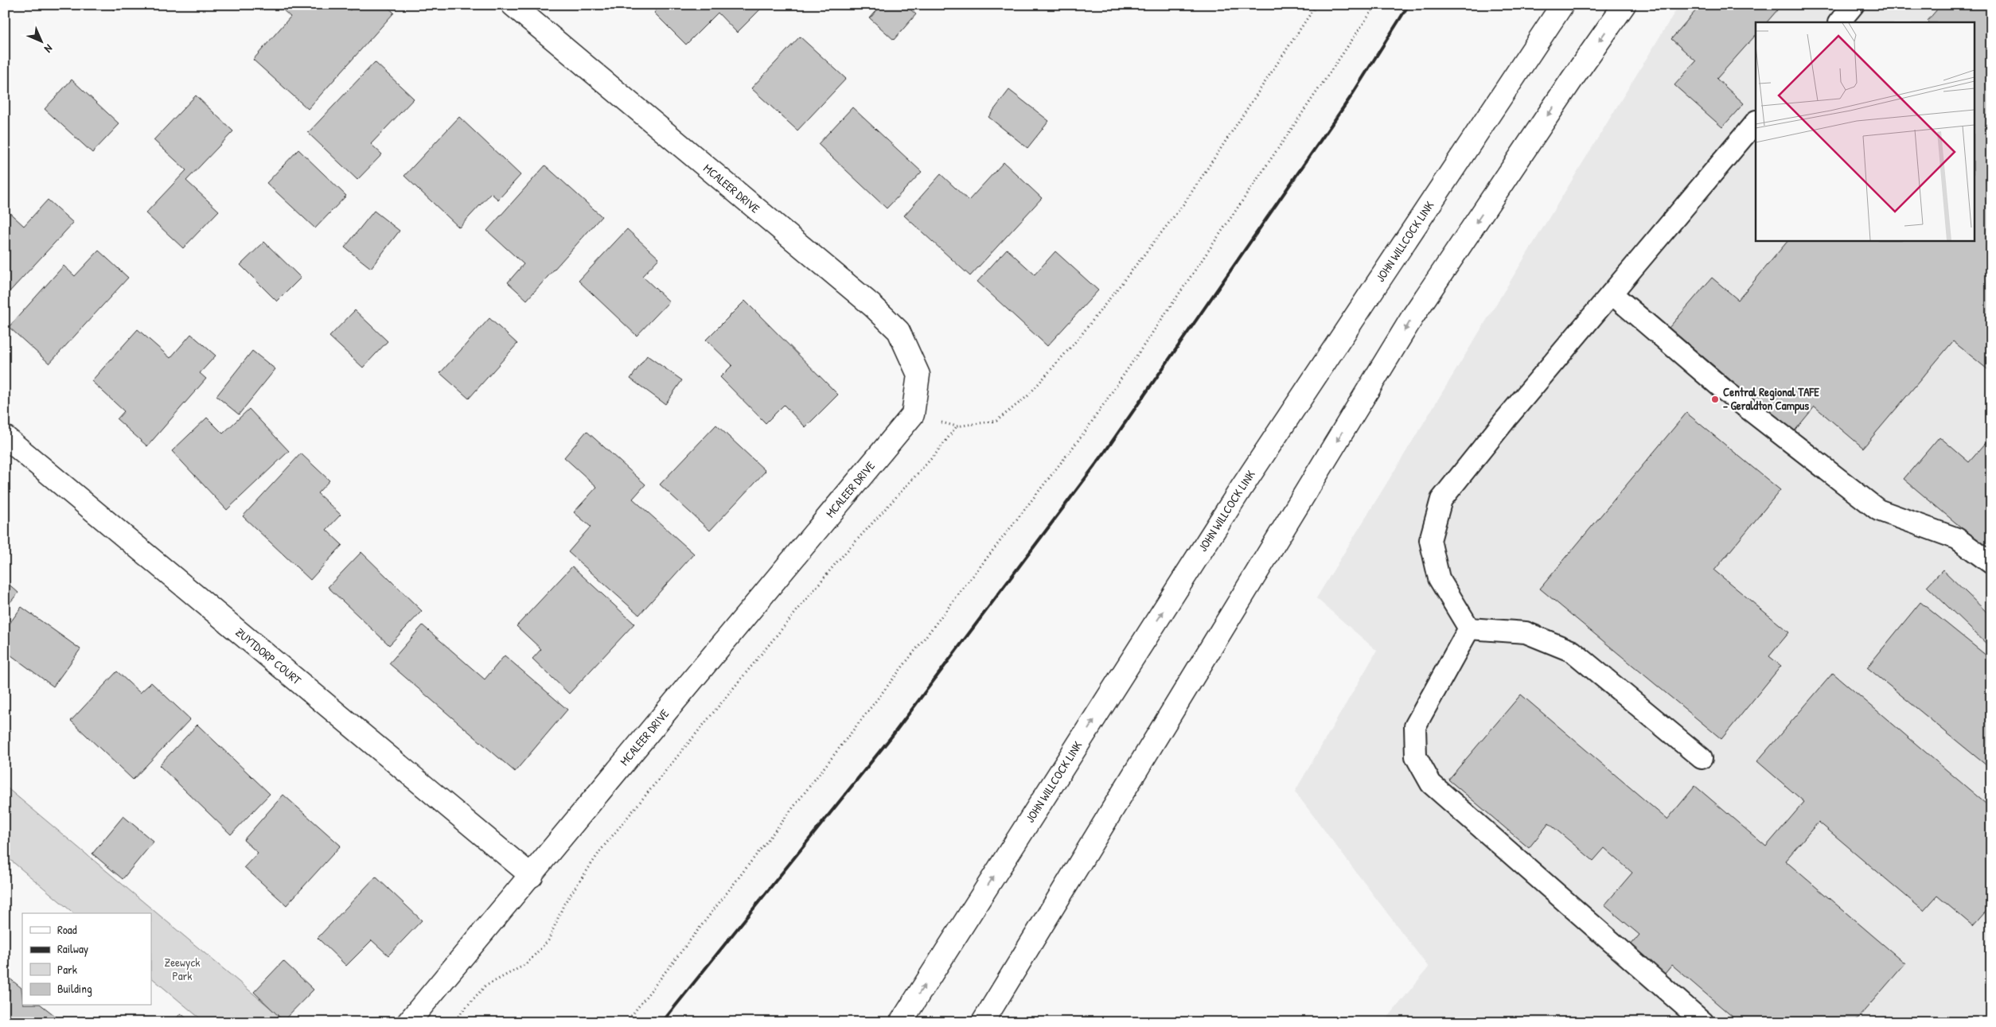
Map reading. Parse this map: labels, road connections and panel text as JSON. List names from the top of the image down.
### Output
{
  "streets": {
    "main road": ["MCALEER DRIVE", "JOHN WILLCOCK LINK", "ZUYTDORP COURT"]
  },
  "crossings": [
    ["MCALEER DRIVE", "ZUYTDORP COURT"]
  ],
  "parks": ["Zeewyck Park"],
  "places": ["Central Regional TAFE - Geraldton Campus"],
  "legend": [
    "Road",
    "Railway",
    "Park",
    "Building"
  ],
  "north": "bottom right"
}
